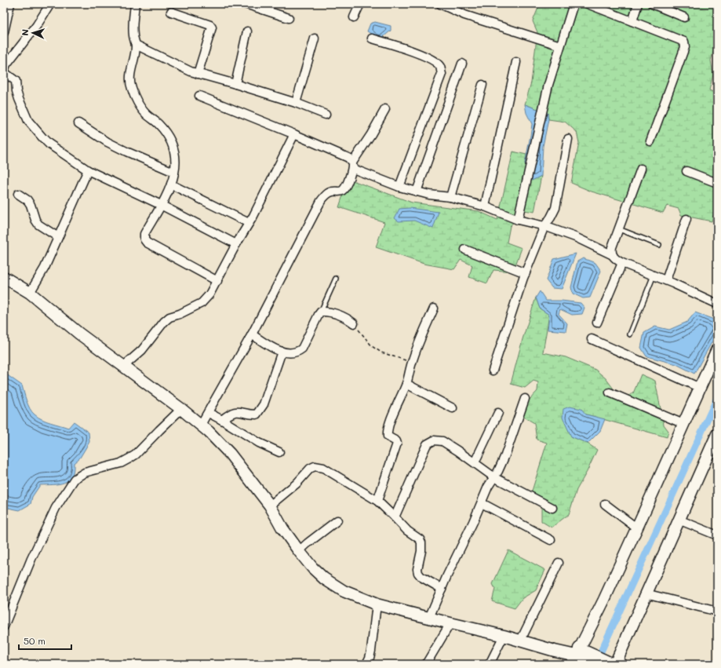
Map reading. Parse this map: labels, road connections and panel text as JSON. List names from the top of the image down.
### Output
{
  "scale_bar": "50 m",
  "north": "left"
}
